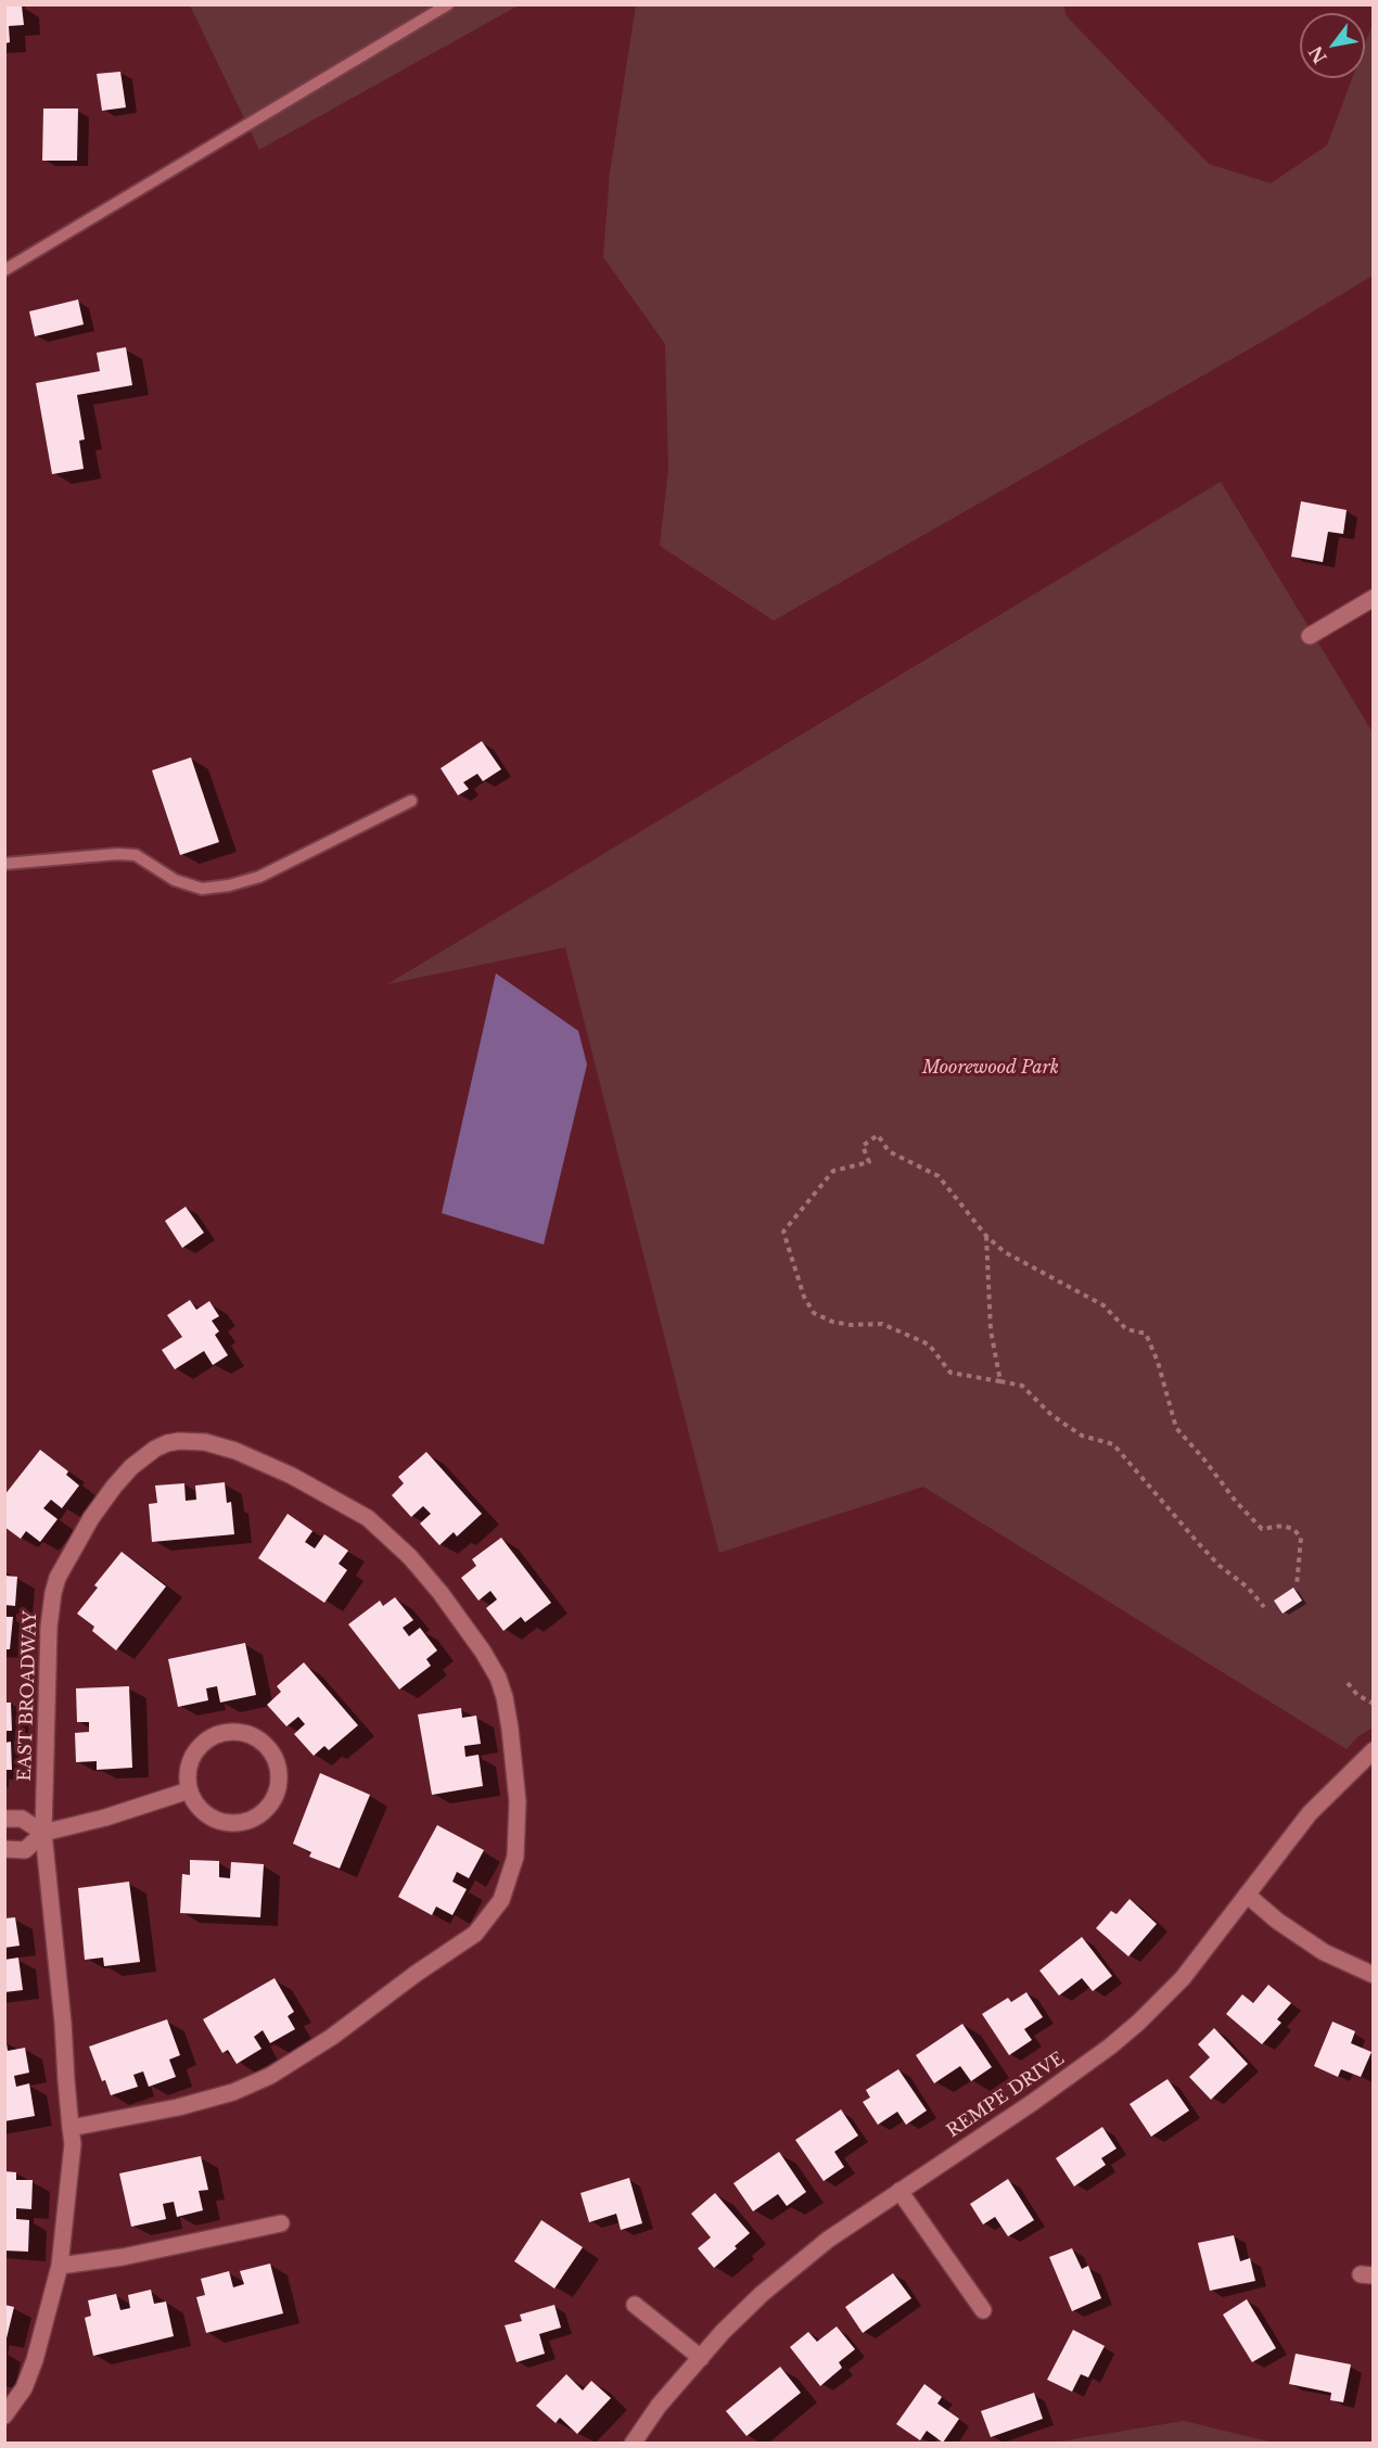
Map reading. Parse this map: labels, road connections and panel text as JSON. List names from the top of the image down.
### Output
{
  "streets": {
    "street": ["EAST BROADWAY", "REMPE DRIVE"]
  },
  "parks": ["Moorewood Park"],
  "north": "bottom left"
}
